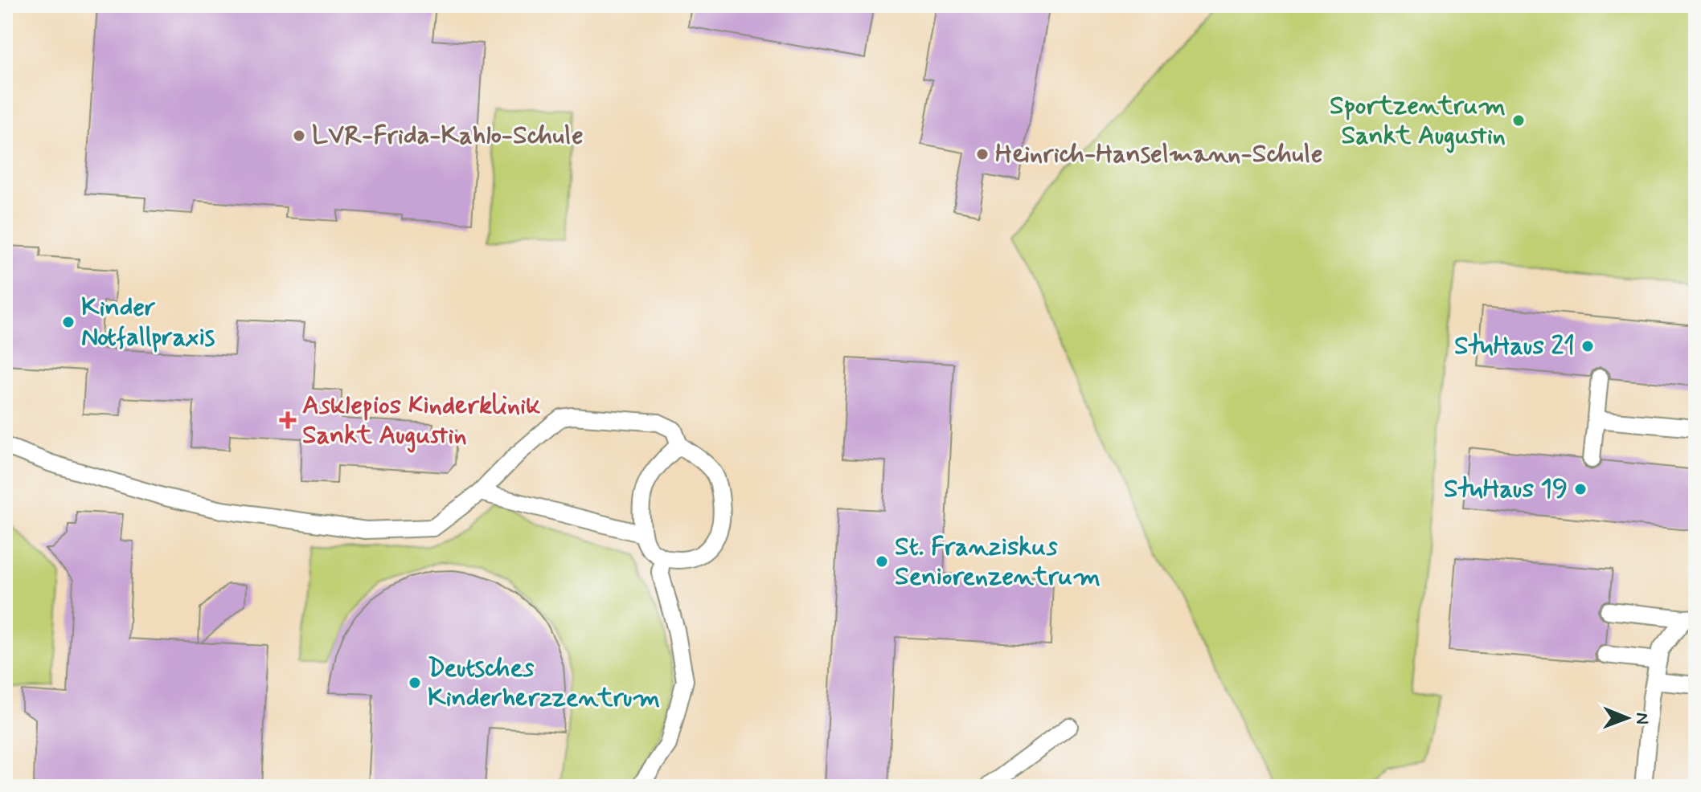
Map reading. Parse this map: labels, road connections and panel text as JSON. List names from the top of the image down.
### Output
{
  "places": {
    "other": [
      "Sportzentrum Sankt Augustin",
      "LVR-Frida-Kahlo-Schule",
      "Heinrich-Hanselmann-Schule",
      "Kinder Notfallpraxis",
      "StuHaus 21",
      "StuHaus 19",
      "St. Franziskus Seniorenzentrum",
      "Deutsches Kinderherzzentrum"
    ],
    "health": ["Asklepios Kinderklinik Sankt Augustin"]
  },
  "north": "right"
}
